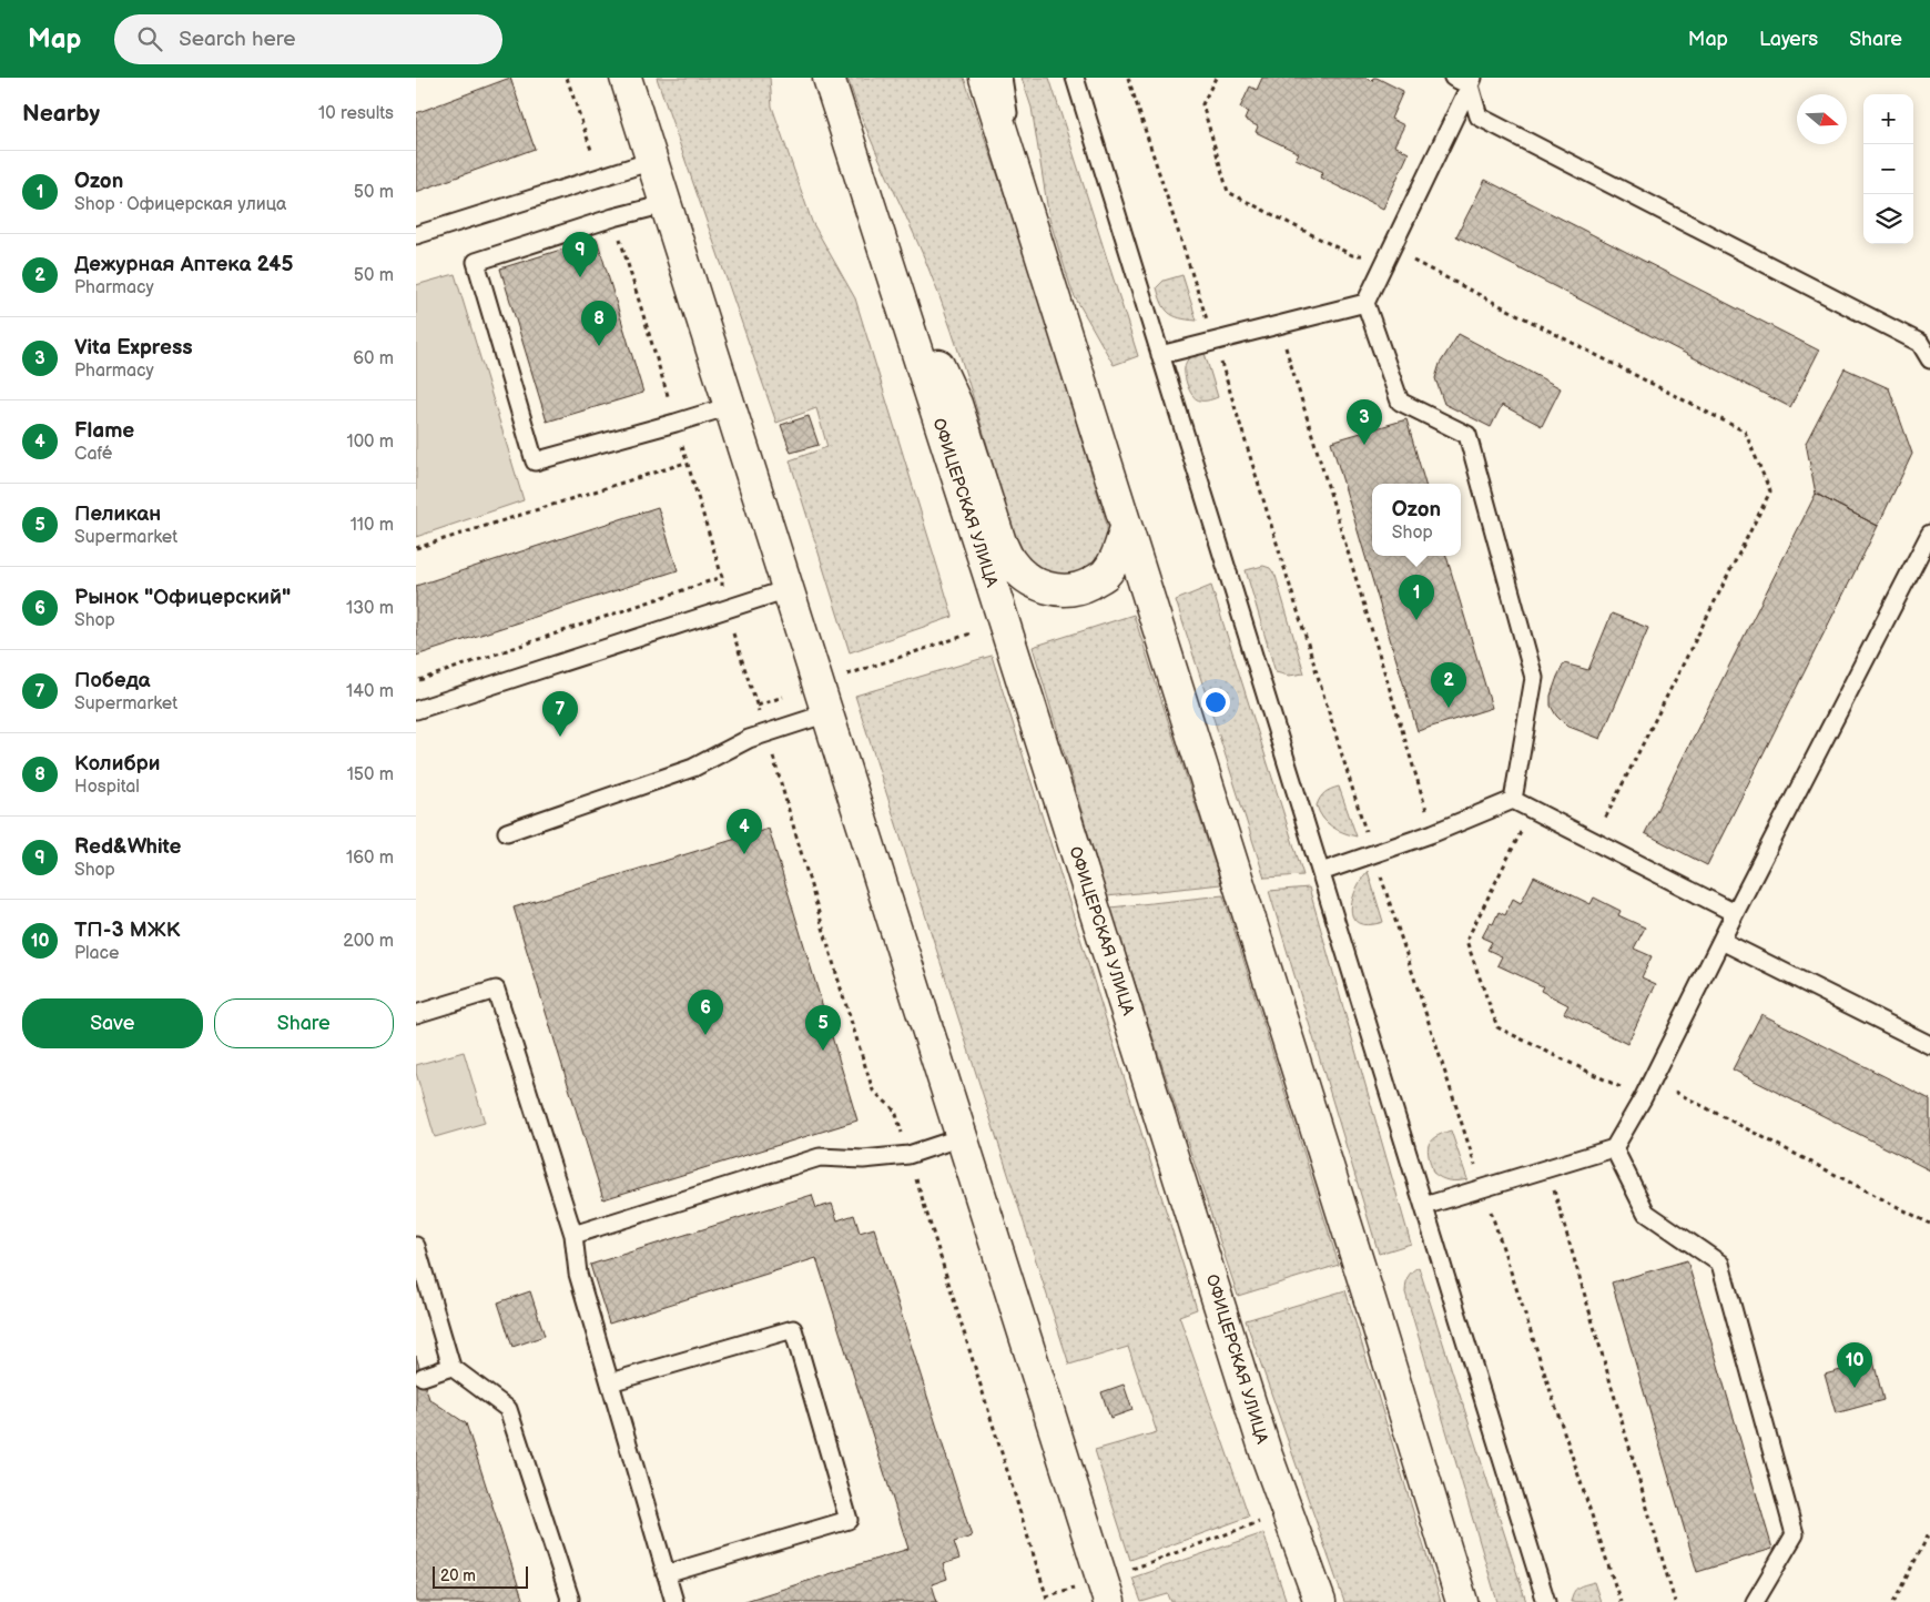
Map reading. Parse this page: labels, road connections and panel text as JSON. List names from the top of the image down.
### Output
{
  "streets": {
    "main road": ["ОФИЦЕРСКАЯ УЛИЦА"]
  },
  "scale_bar": "20 m",
  "north": "right",
  "page": {
    "header": "Map",
    "search": "Search here",
    "nav": ["Map", "Layers", "Share"],
    "heading": ["Nearby", "10 results"],
    "map_buttons": ["+", "−"],
    "list": [
      {
        "mark": "1",
        "name": "Ozon",
        "note": "Shop · Офицерская улица",
        "value": "50 m"
      },
      {
        "mark": "2",
        "name": "Дежурная Аптека 245",
        "note": "Pharmacy",
        "value": "50 m"
      },
      {
        "mark": "3",
        "name": "Vita Express",
        "note": "Pharmacy",
        "value": "60 m"
      },
      {
        "mark": "4",
        "name": "Flame",
        "note": "Café",
        "value": "100 m"
      },
      {
        "mark": "5",
        "name": "Пеликан",
        "note": "Supermarket",
        "value": "110 m"
      },
      {
        "mark": "6",
        "name": "Рынок \"Офицерский\"",
        "note": "Shop",
        "value": "130 m"
      },
      {
        "mark": "7",
        "name": "Победа",
        "note": "Supermarket",
        "value": "140 m"
      },
      {
        "mark": "8",
        "name": "Колибри",
        "note": "Hospital",
        "value": "150 m"
      },
      {
        "mark": "9",
        "name": "Red&White",
        "note": "Shop",
        "value": "160 m"
      },
      {
        "mark": "10",
        "name": "ТП-3 МЖК",
        "note": "Place",
        "value": "200 m"
      }
    ],
    "pins": [
      "9",
      "8",
      "3",
      "1",
      "2",
      "7",
      "4",
      "6",
      "5",
      "10"
    ],
    "popup": ["Ozon", "Shop"],
    "buttons": ["Save", "Share"],
    "scale": "20 m"
  }
}
